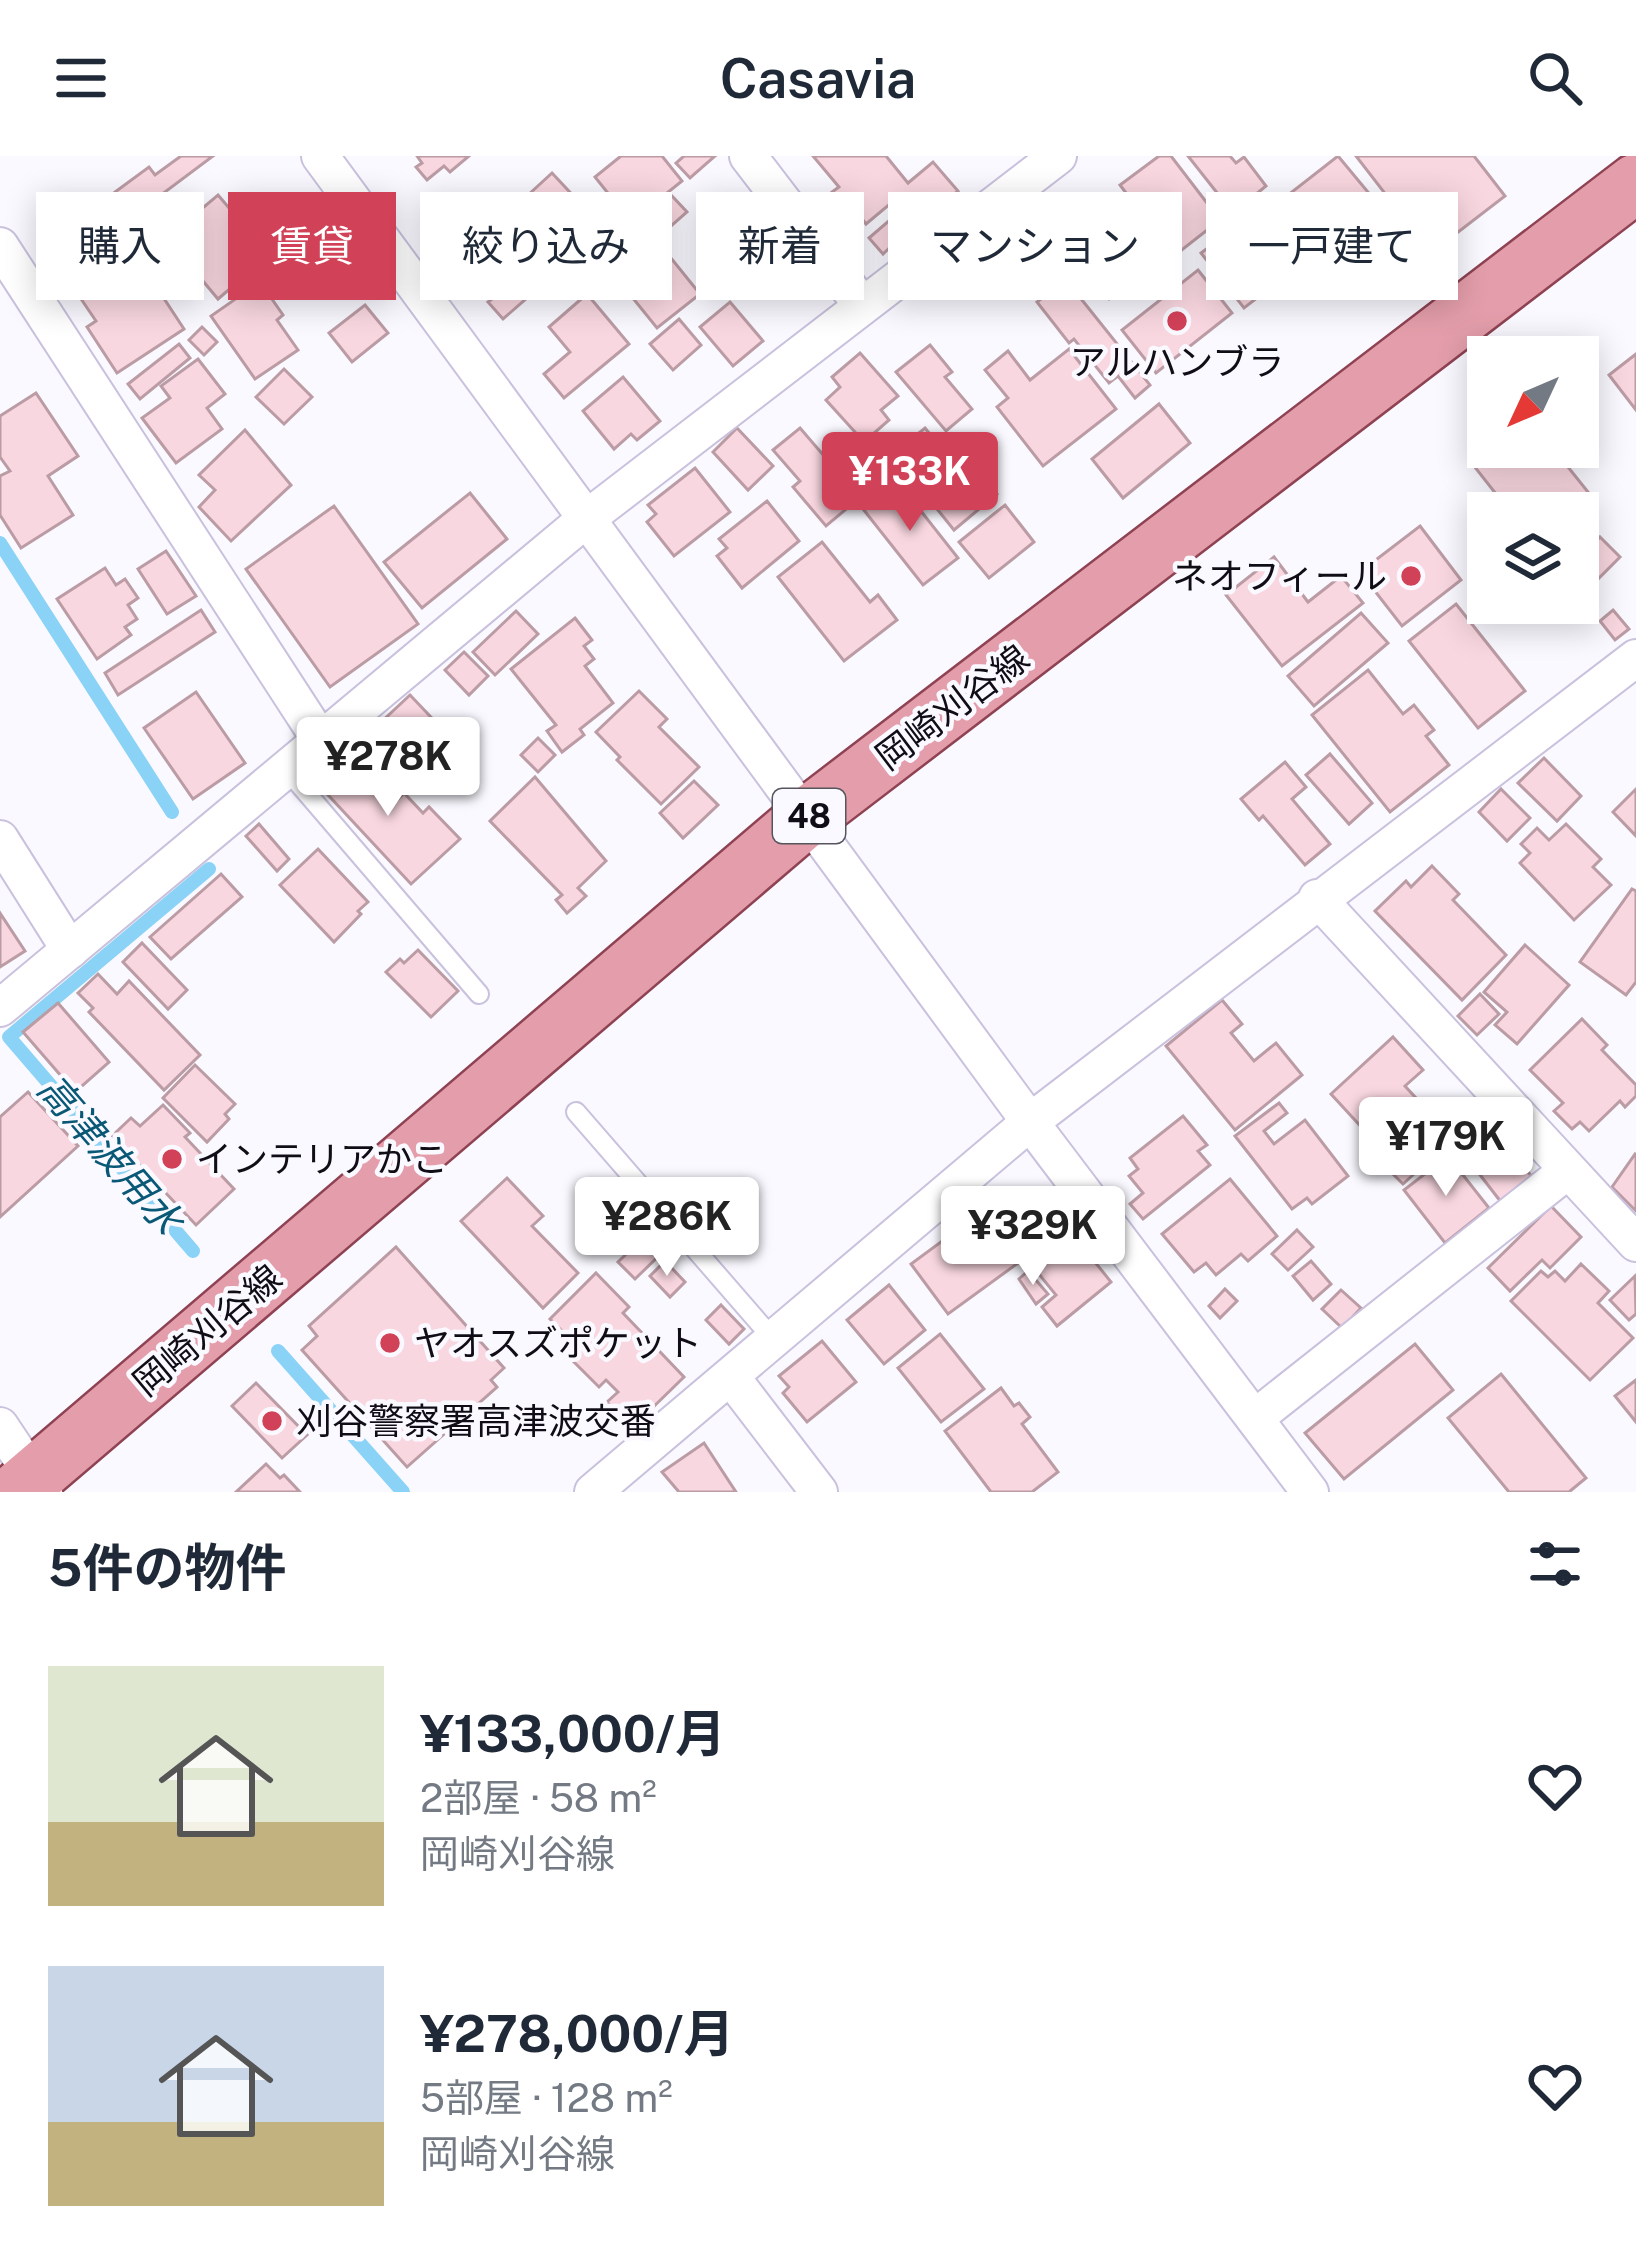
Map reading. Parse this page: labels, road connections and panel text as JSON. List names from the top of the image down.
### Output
{
  "streets": {
    "main road": ["岡崎刈谷線", "48"]
  },
  "water": ["高津波用水"],
  "places": [
    "アルハンブラ",
    "ネオフィール",
    "インテリアかこ",
    "ヤオスズポケット",
    "刈谷警察署高津波交番"
  ],
  "north": "bottom left",
  "page": {
    "header": "Casavia",
    "chip": [
      "購入",
      "賃貸",
      "絞り込み",
      "新着",
      "マンション",
      "一戸建て"
    ],
    "price": [
      "¥133K",
      "¥278K",
      "¥179K",
      "¥286K",
      "¥329K"
    ],
    "heading": "5件の物件",
    "list": [
      {
        "name": "¥133,000/月",
        "note": "2部屋 · 58 m² · 岡崎刈谷線"
      },
      {
        "name": "¥278,000/月",
        "note": "5部屋 · 128 m² · 岡崎刈谷線"
      }
    ]
  }
}
